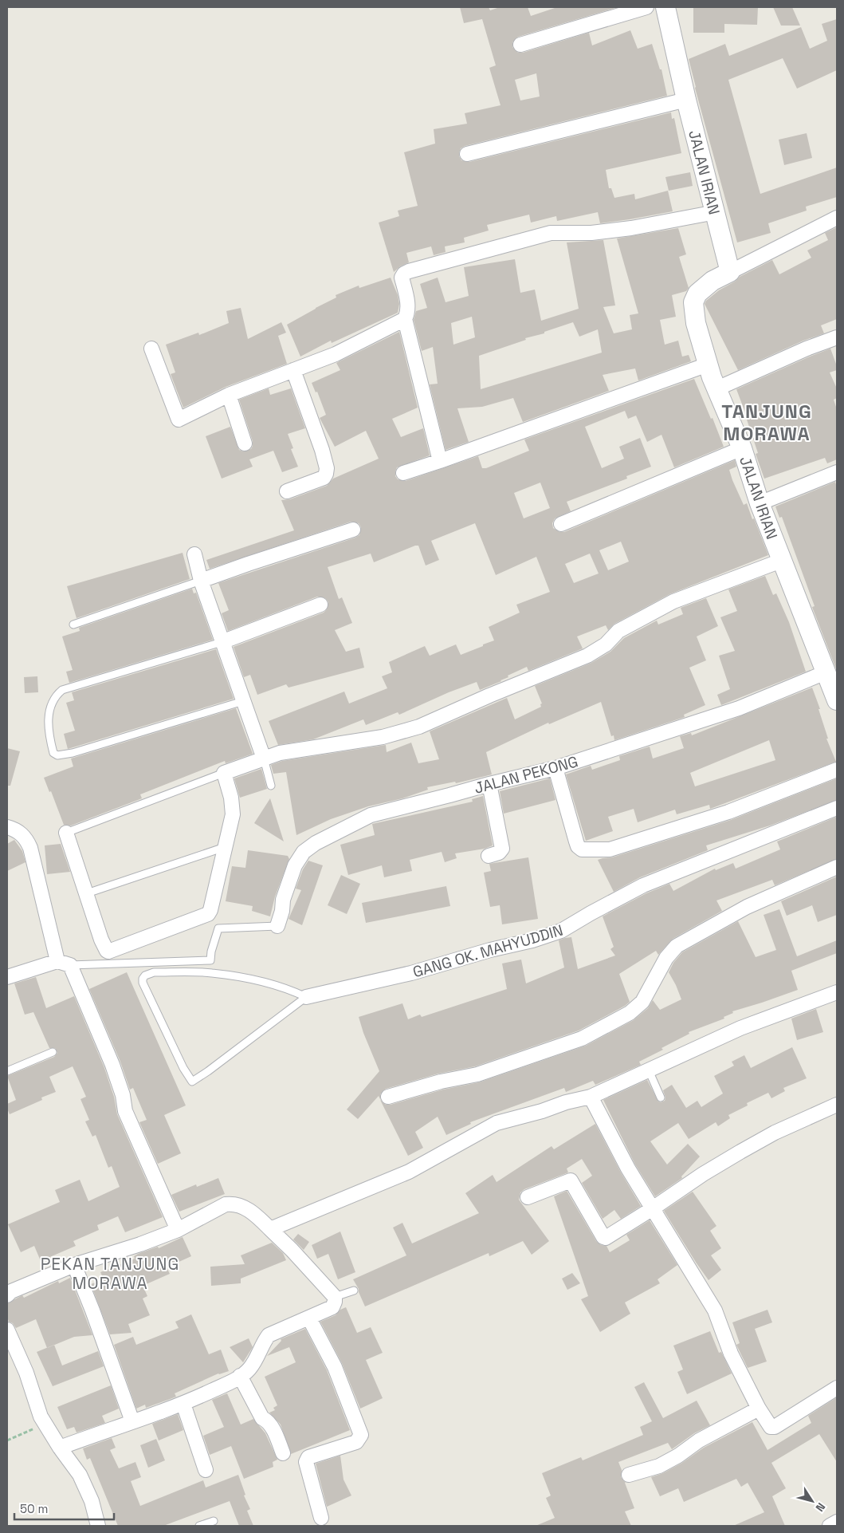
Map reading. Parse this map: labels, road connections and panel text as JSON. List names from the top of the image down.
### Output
{
  "streets": {
    "main road": ["JALAN IRIAN"],
    "street": ["JALAN PEKONG", "GANG OK. MAHYUDDIN"]
  },
  "crossings": [
    ["JALAN IRIAN", "JALAN PEKONG"]
  ],
  "districts": ["TANJUNG MORAWA", "PEKAN TANJUNG MORAWA"],
  "scale_bar": "50 m",
  "north": "bottom right"
}
